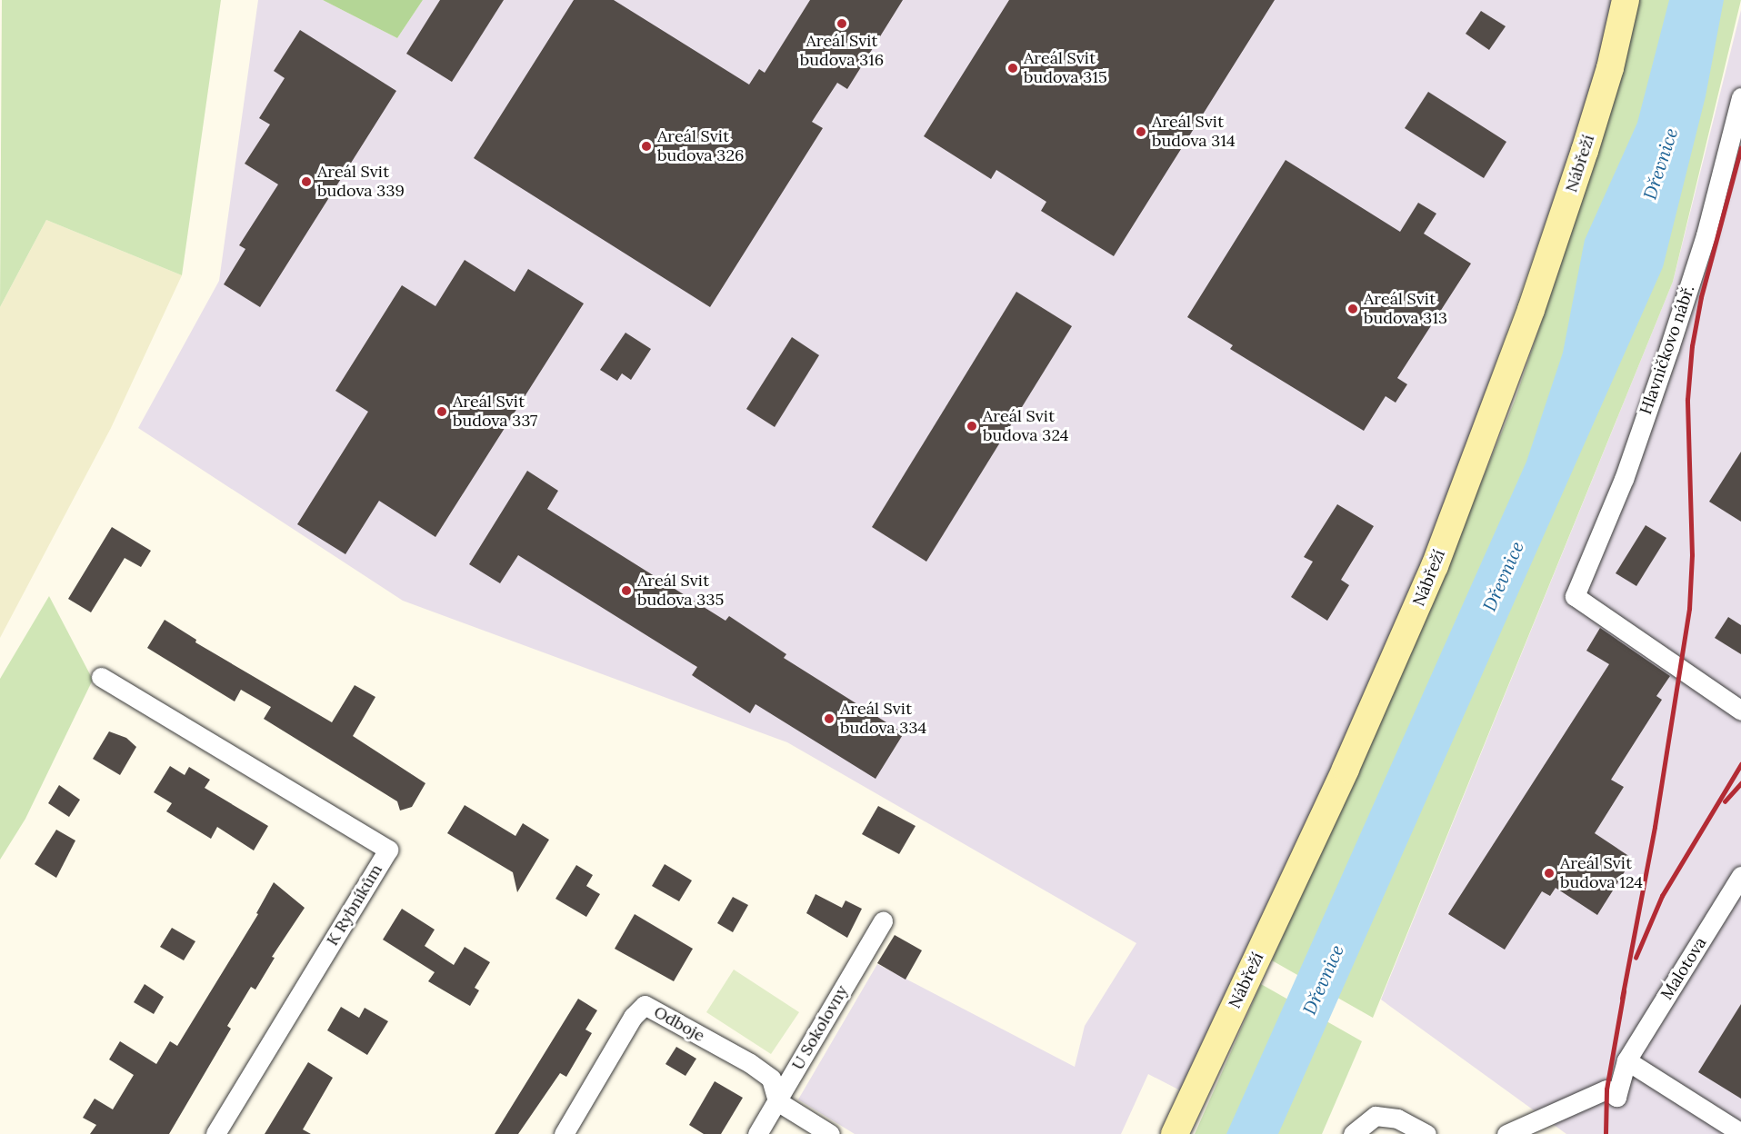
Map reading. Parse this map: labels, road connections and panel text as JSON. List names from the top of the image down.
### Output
{
  "streets": {
    "street": [
      "Nábřeží",
      "Hlavničkovo nábř.",
      "K Rybníkům",
      "Malotova",
      "Odboje",
      "U Sokolovny"
    ]
  },
  "crossings": [
    ["Odboje", "U Sokolovny"]
  ],
  "water": ["Dřevnice"],
  "places": [
    "Areál Svit budova 316",
    "Areál Svit budova 315",
    "Areál Svit budova 314",
    "Areál Svit budova 326",
    "Areál Svit budova 339",
    "Areál Svit budova 313",
    "Areál Svit budova 337",
    "Areál Svit budova 324",
    "Areál Svit budova 335",
    "Areál Svit budova 334",
    "Areál Svit budova 124"
  ]
}
